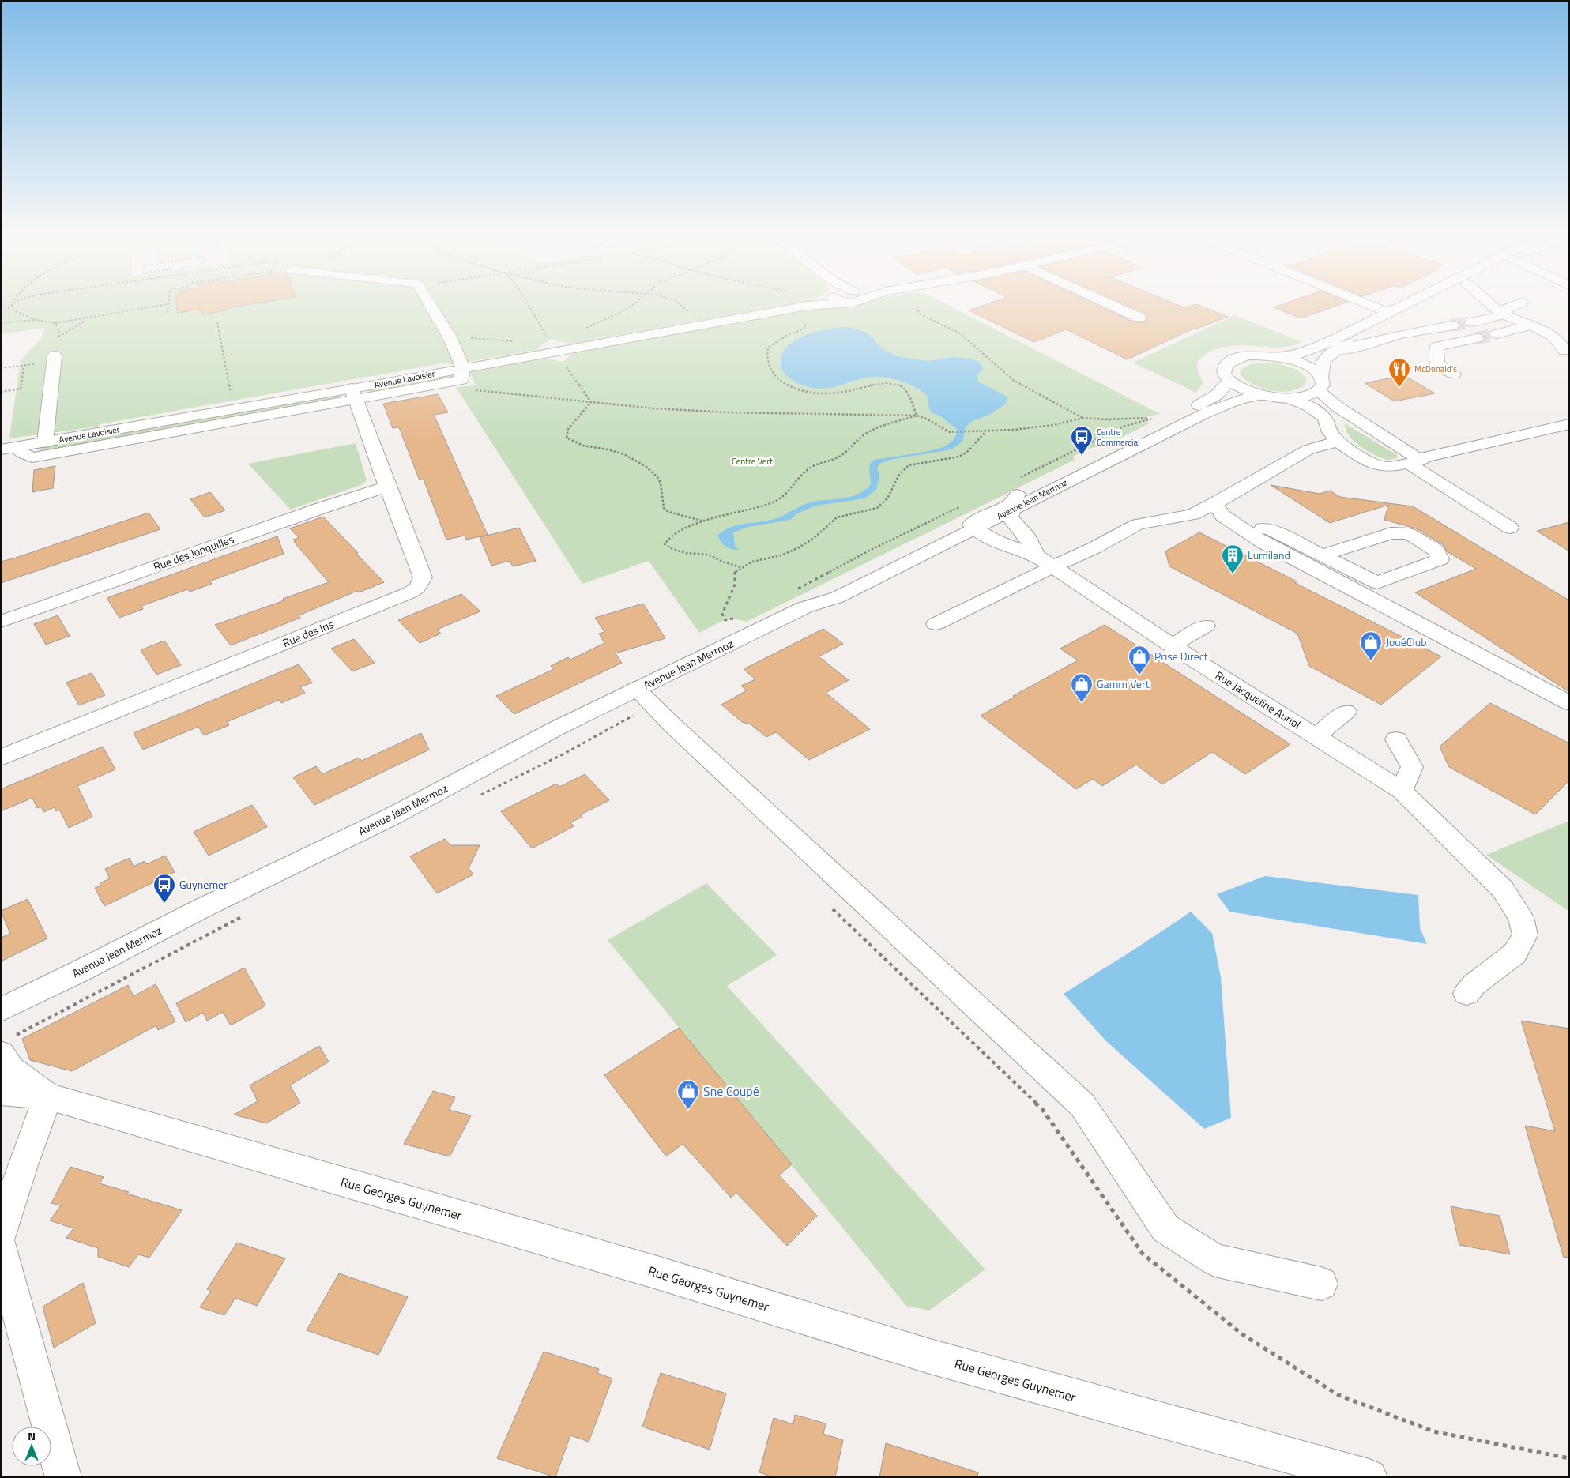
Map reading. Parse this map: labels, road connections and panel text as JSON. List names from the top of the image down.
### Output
{
  "streets": {
    "main road": [
      "Avenue Lavoisier",
      "Avenue Jean Mermoz",
      "Rue des Jonquilles",
      "Rue des Iris",
      "Rue Jacqueline Auriol",
      "Rue Georges Guynemer"
    ]
  },
  "crossings": [
    ["Avenue Lavoisier", "Rue des Iris"],
    ["Avenue Jean Mermoz", "Rue Jacqueline Auriol"],
    ["Rue des Jonquilles", "Rue des Iris"]
  ],
  "parks": ["Centre Vert"],
  "places": {
    "restaurant": ["McDonald's"],
    "bus stop": ["Centre Commercial", "Guynemer"],
    "building": ["Lumiland"],
    "shop": [
      "JouéClub",
      "Prise Direct",
      "Gamm Vert",
      "Sne Coupé"
    ]
  },
  "north": "top"
}
